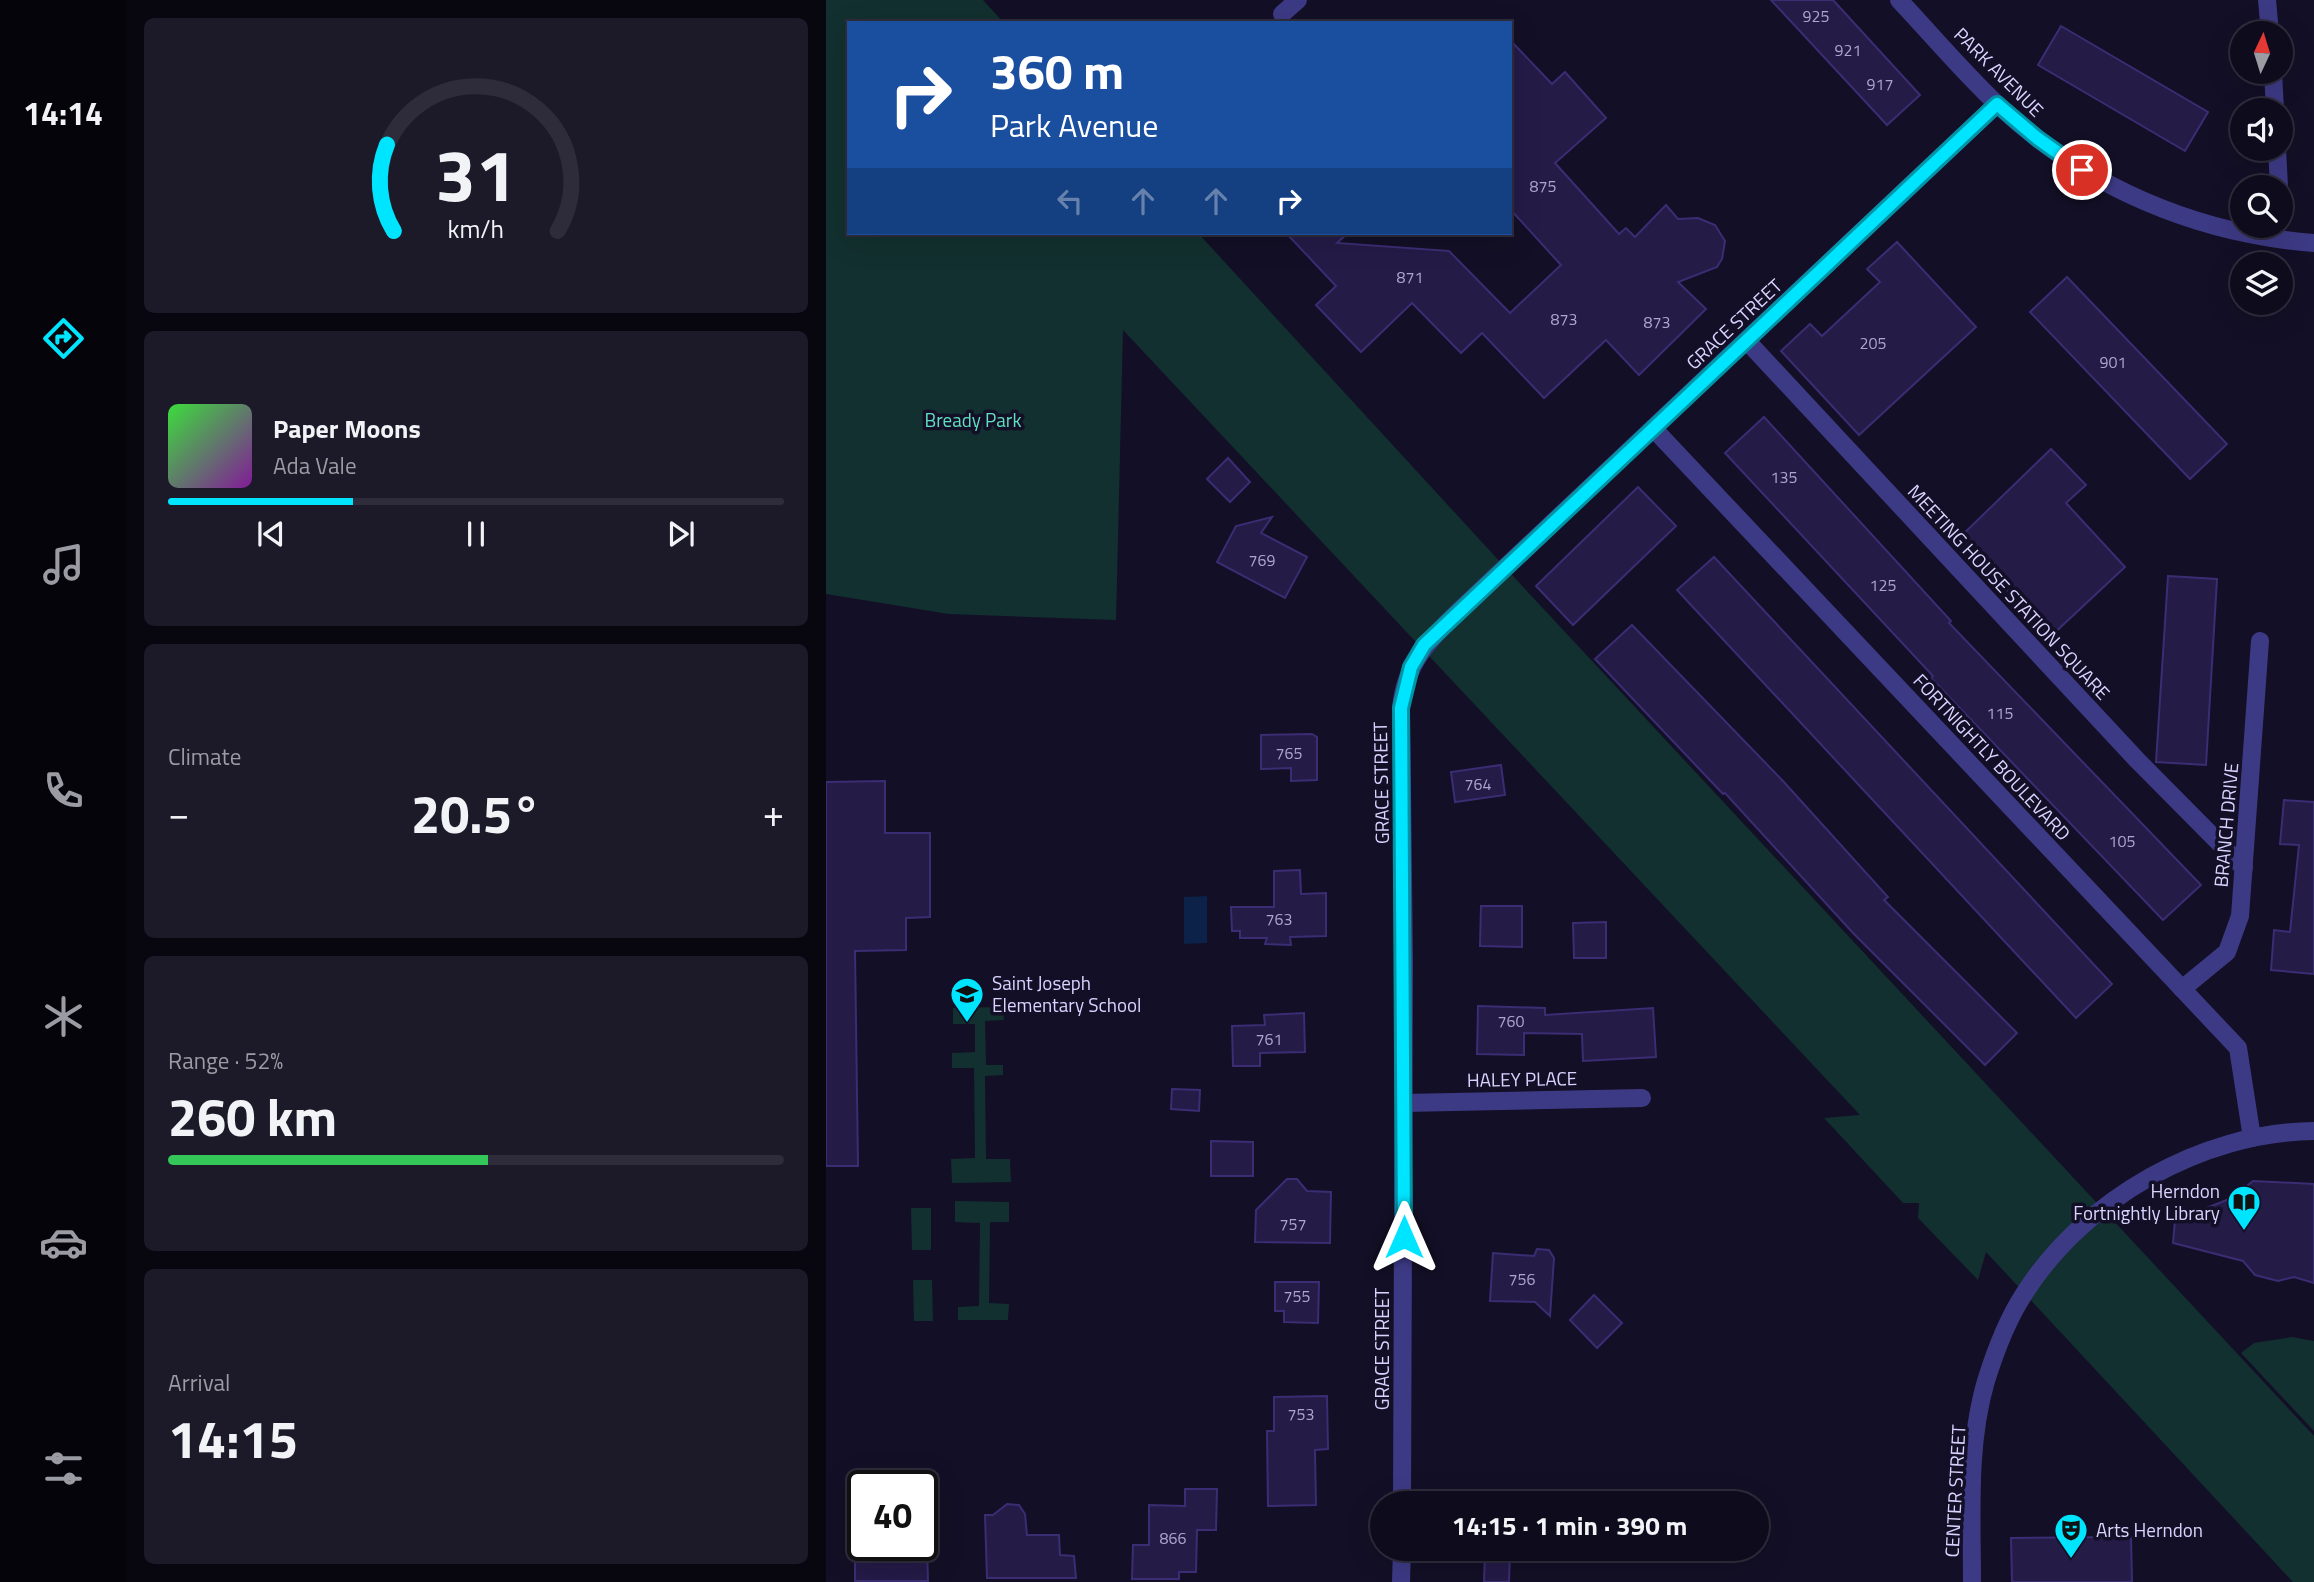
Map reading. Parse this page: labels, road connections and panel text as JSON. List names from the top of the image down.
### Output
{
  "streets": {
    "street": [
      "PARK AVENUE",
      "GRACE STREET",
      "MEETING HOUSE STATION SQUARE",
      "FORTNIGHTLY BOULEVARD",
      "BRANCH DRIVE",
      "HALEY PLACE",
      "CENTER STREET"
    ]
  },
  "crossings": [
    ["PARK AVENUE", "GRACE STREET"],
    ["GRACE STREET", "MEETING HOUSE STATION SQUARE"],
    ["GRACE STREET", "FORTNIGHTLY BOULEVARD"],
    ["GRACE STREET", "HALEY PLACE"],
    ["MEETING HOUSE STATION SQUARE", "BRANCH DRIVE"],
    ["FORTNIGHTLY BOULEVARD", "BRANCH DRIVE"],
    ["FORTNIGHTLY BOULEVARD", "CENTER STREET"]
  ],
  "parks": ["Bready Park"],
  "places": {
    "school or university": ["Saint Joseph Elementary School"],
    "library": ["Herndon Fortnightly Library"],
    "theatre": ["Arts Herndon"]
  },
  "house_numbers": [
    "925",
    "921",
    "917",
    "875",
    "871",
    "873",
    "873",
    "205",
    "901",
    "135",
    "769",
    "125",
    "115",
    "765",
    "764",
    "105",
    "763",
    "760",
    "761",
    "757",
    "756",
    "755",
    "753",
    "866"
  ],
  "north": "top",
  "page": {
    "tabs": "14:14",
    "turn": ["360 m", "Park Avenue"],
    "song": ["Paper Moons", "Ada Vale"],
    "tile": [
      "Climate",
      ["Range · 52%", "260 km"],
      ["Arrival", "14:15"]
    ],
    "heat": ["−", "20.5°", "+"],
    "limit": "40",
    "trip": "14:15 · 1 min · 390 m",
    "gauge": ["31", "km/h"]
  }
}
